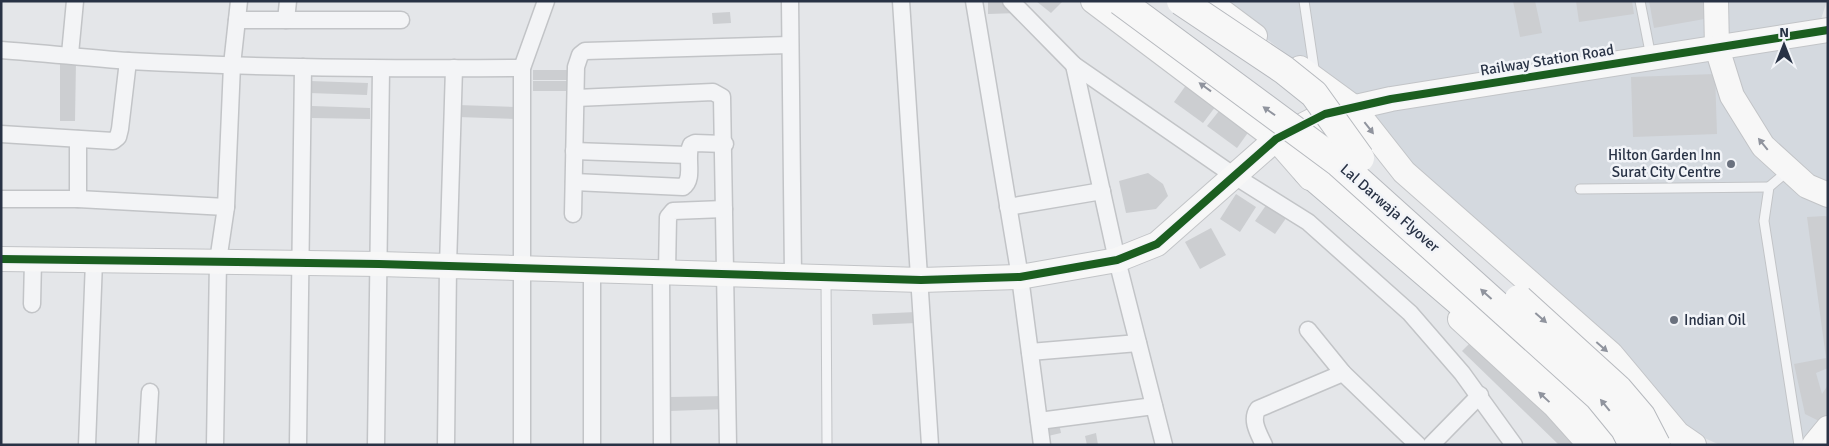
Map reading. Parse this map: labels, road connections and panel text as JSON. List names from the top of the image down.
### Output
{
  "streets": {
    "highway": ["Lal Darwaja Flyover"],
    "street": ["Railway Station Road"]
  },
  "places": ["Hilton Garden Inn Surat City Centre", "Indian Oil"],
  "north": "top"
}
